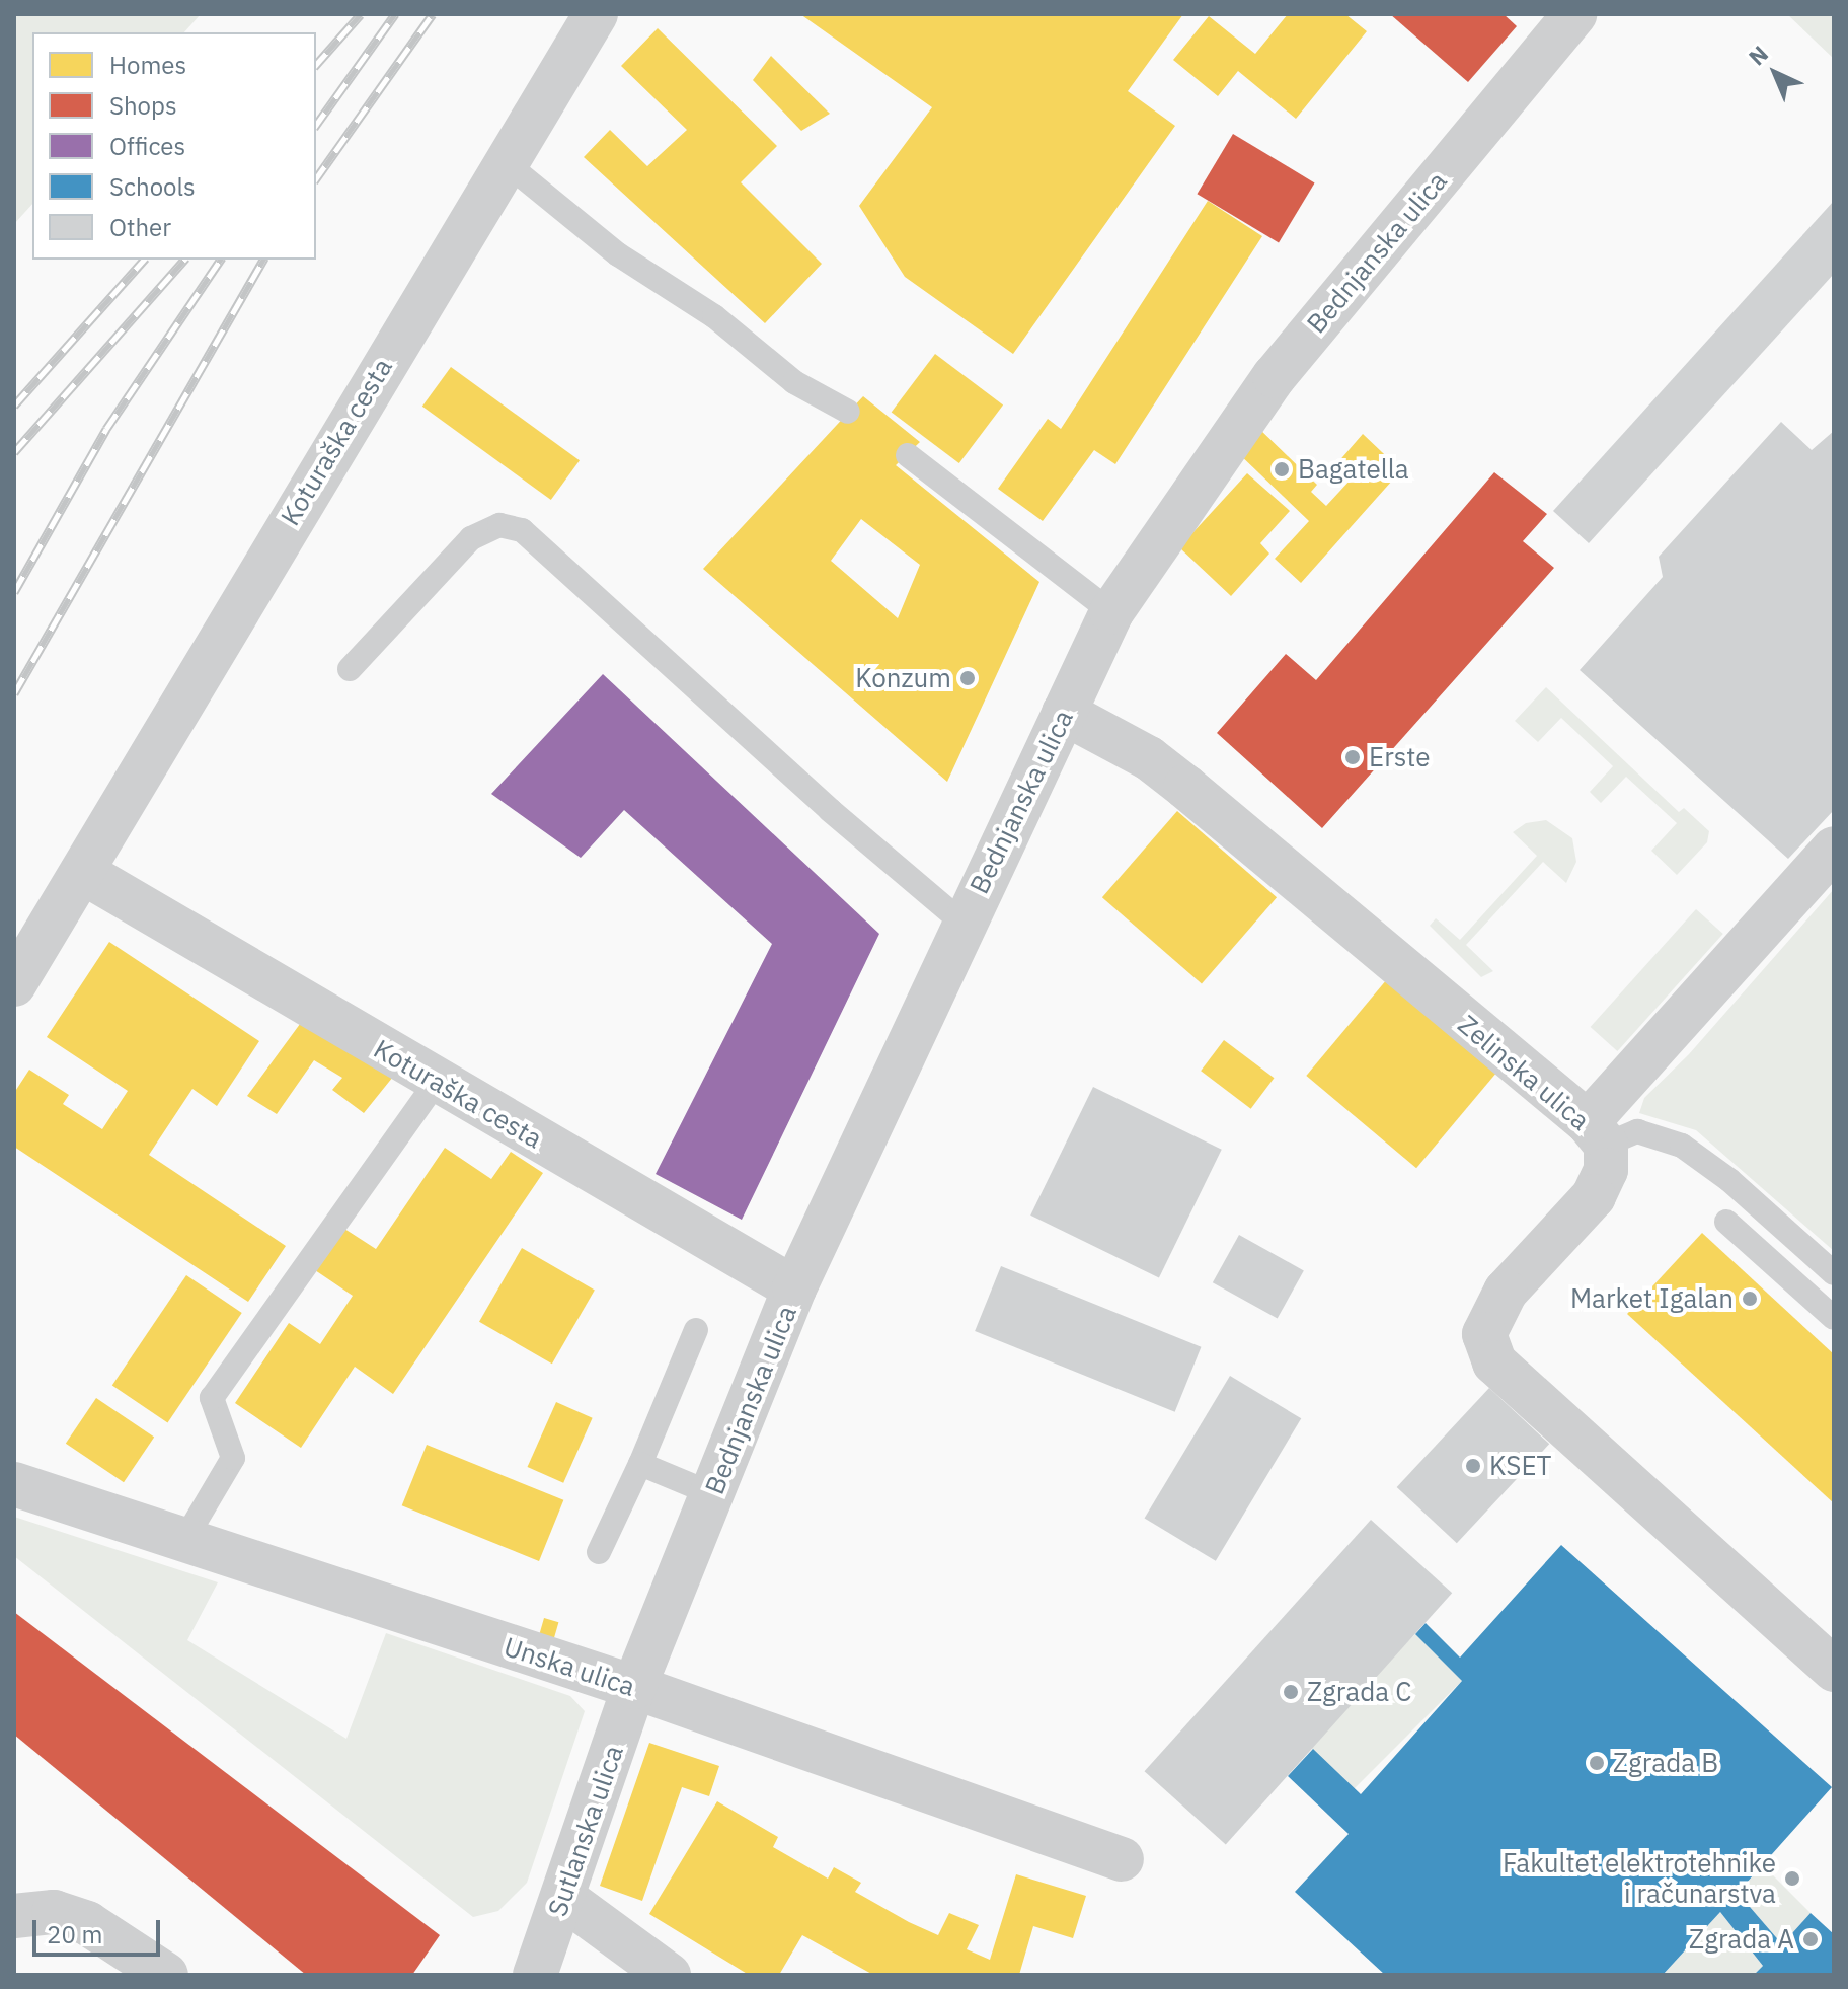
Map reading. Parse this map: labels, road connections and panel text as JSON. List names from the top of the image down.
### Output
{
  "streets": {
    "street": [
      "Bednjanska ulica",
      "Koturaška cesta",
      "Zelinska ulica",
      "Unska ulica",
      "Sutlanska ulica"
    ]
  },
  "crossings": [
    ["Bednjanska ulica", "Koturaška cesta"],
    ["Bednjanska ulica", "Zelinska ulica"],
    ["Bednjanska ulica", "Unska ulica"],
    ["Bednjanska ulica", "Sutlanska ulica"],
    ["Unska ulica", "Sutlanska ulica"]
  ],
  "places": [
    "Bagatella",
    "Konzum",
    "Erste",
    "Market Igalan",
    "KSET",
    "Zgrada C",
    "Zgrada B",
    "Fakultet elektrotehnike i računarstva",
    "Zgrada A"
  ],
  "legend": [
    "Homes",
    "Shops",
    "Offices",
    "Schools",
    "Other"
  ],
  "scale_bar": "20 m",
  "north": "top left"
}
